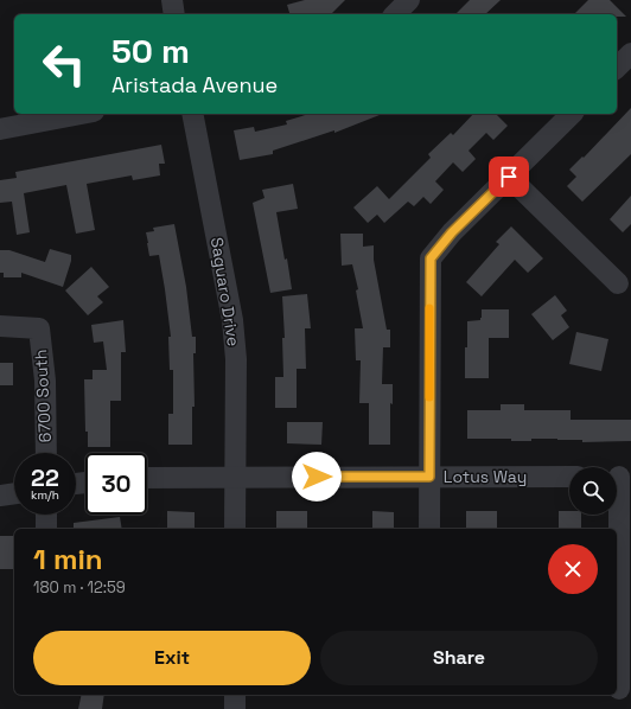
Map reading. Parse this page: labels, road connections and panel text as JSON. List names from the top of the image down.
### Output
{
  "streets": {
    "street": ["Saguaro Drive", "6700 South", "Lotus Way"]
  },
  "crossings": [
    ["Saguaro Drive", "Lotus Way"]
  ],
  "page": {
    "turn": ["50 m", "Aristada Avenue"],
    "speed": "22 km/h",
    "limit": "30",
    "heading": ["1 min", "180 m · 12:59"],
    "buttons": ["Exit", "Share"]
  }
}
